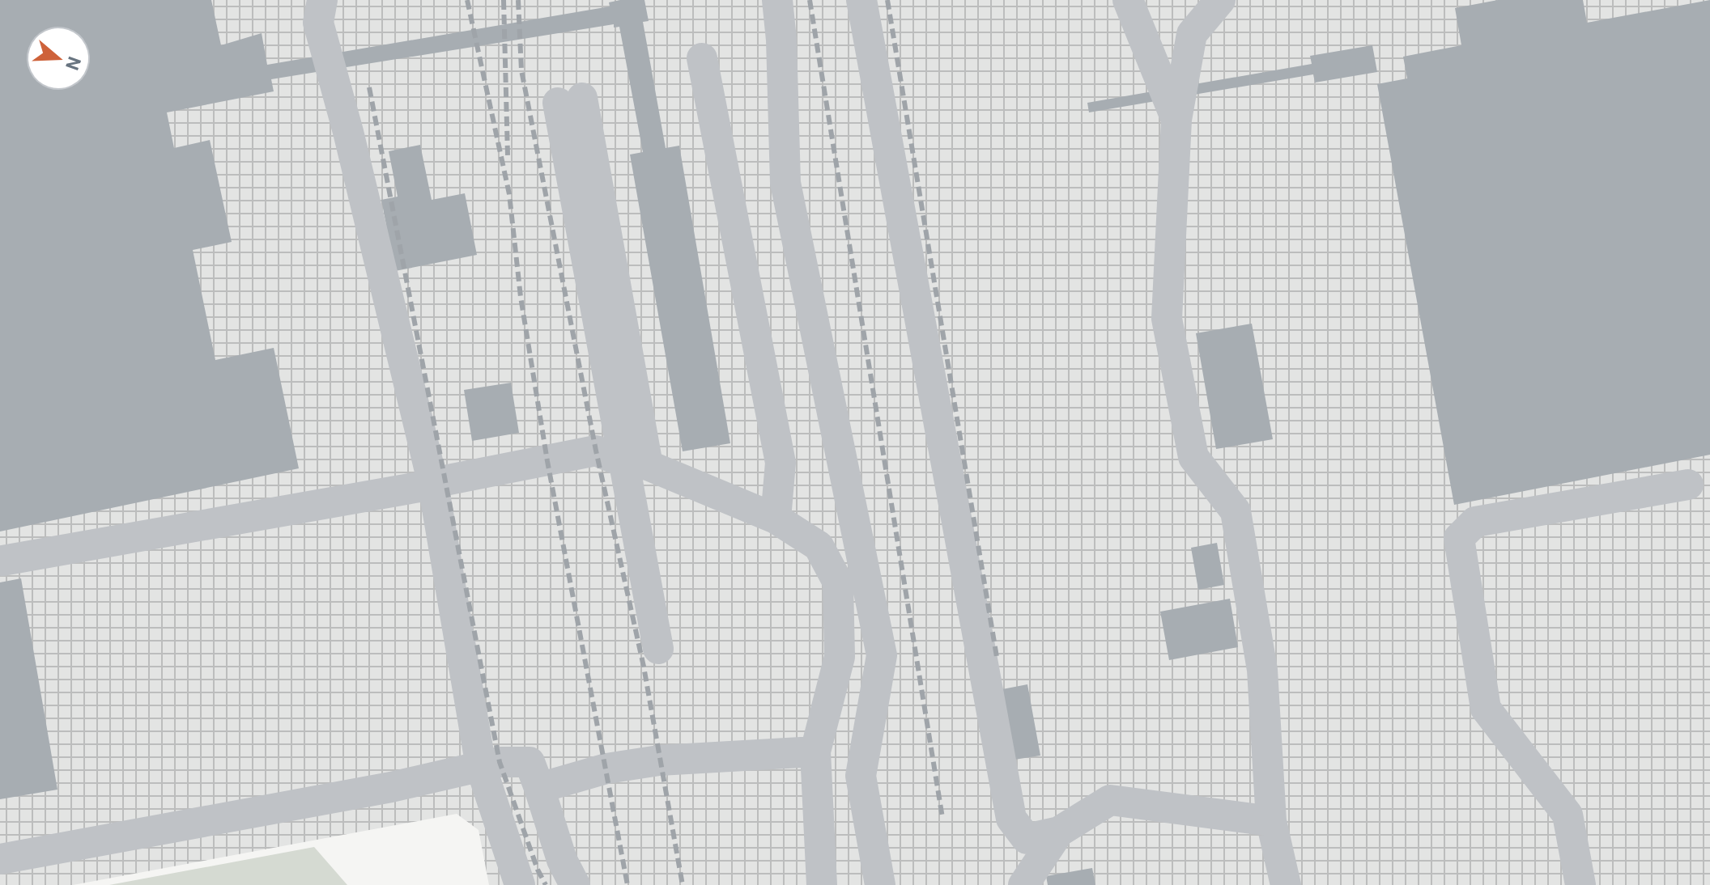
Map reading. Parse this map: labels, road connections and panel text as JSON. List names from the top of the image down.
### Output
{
  "north": "right"
}
